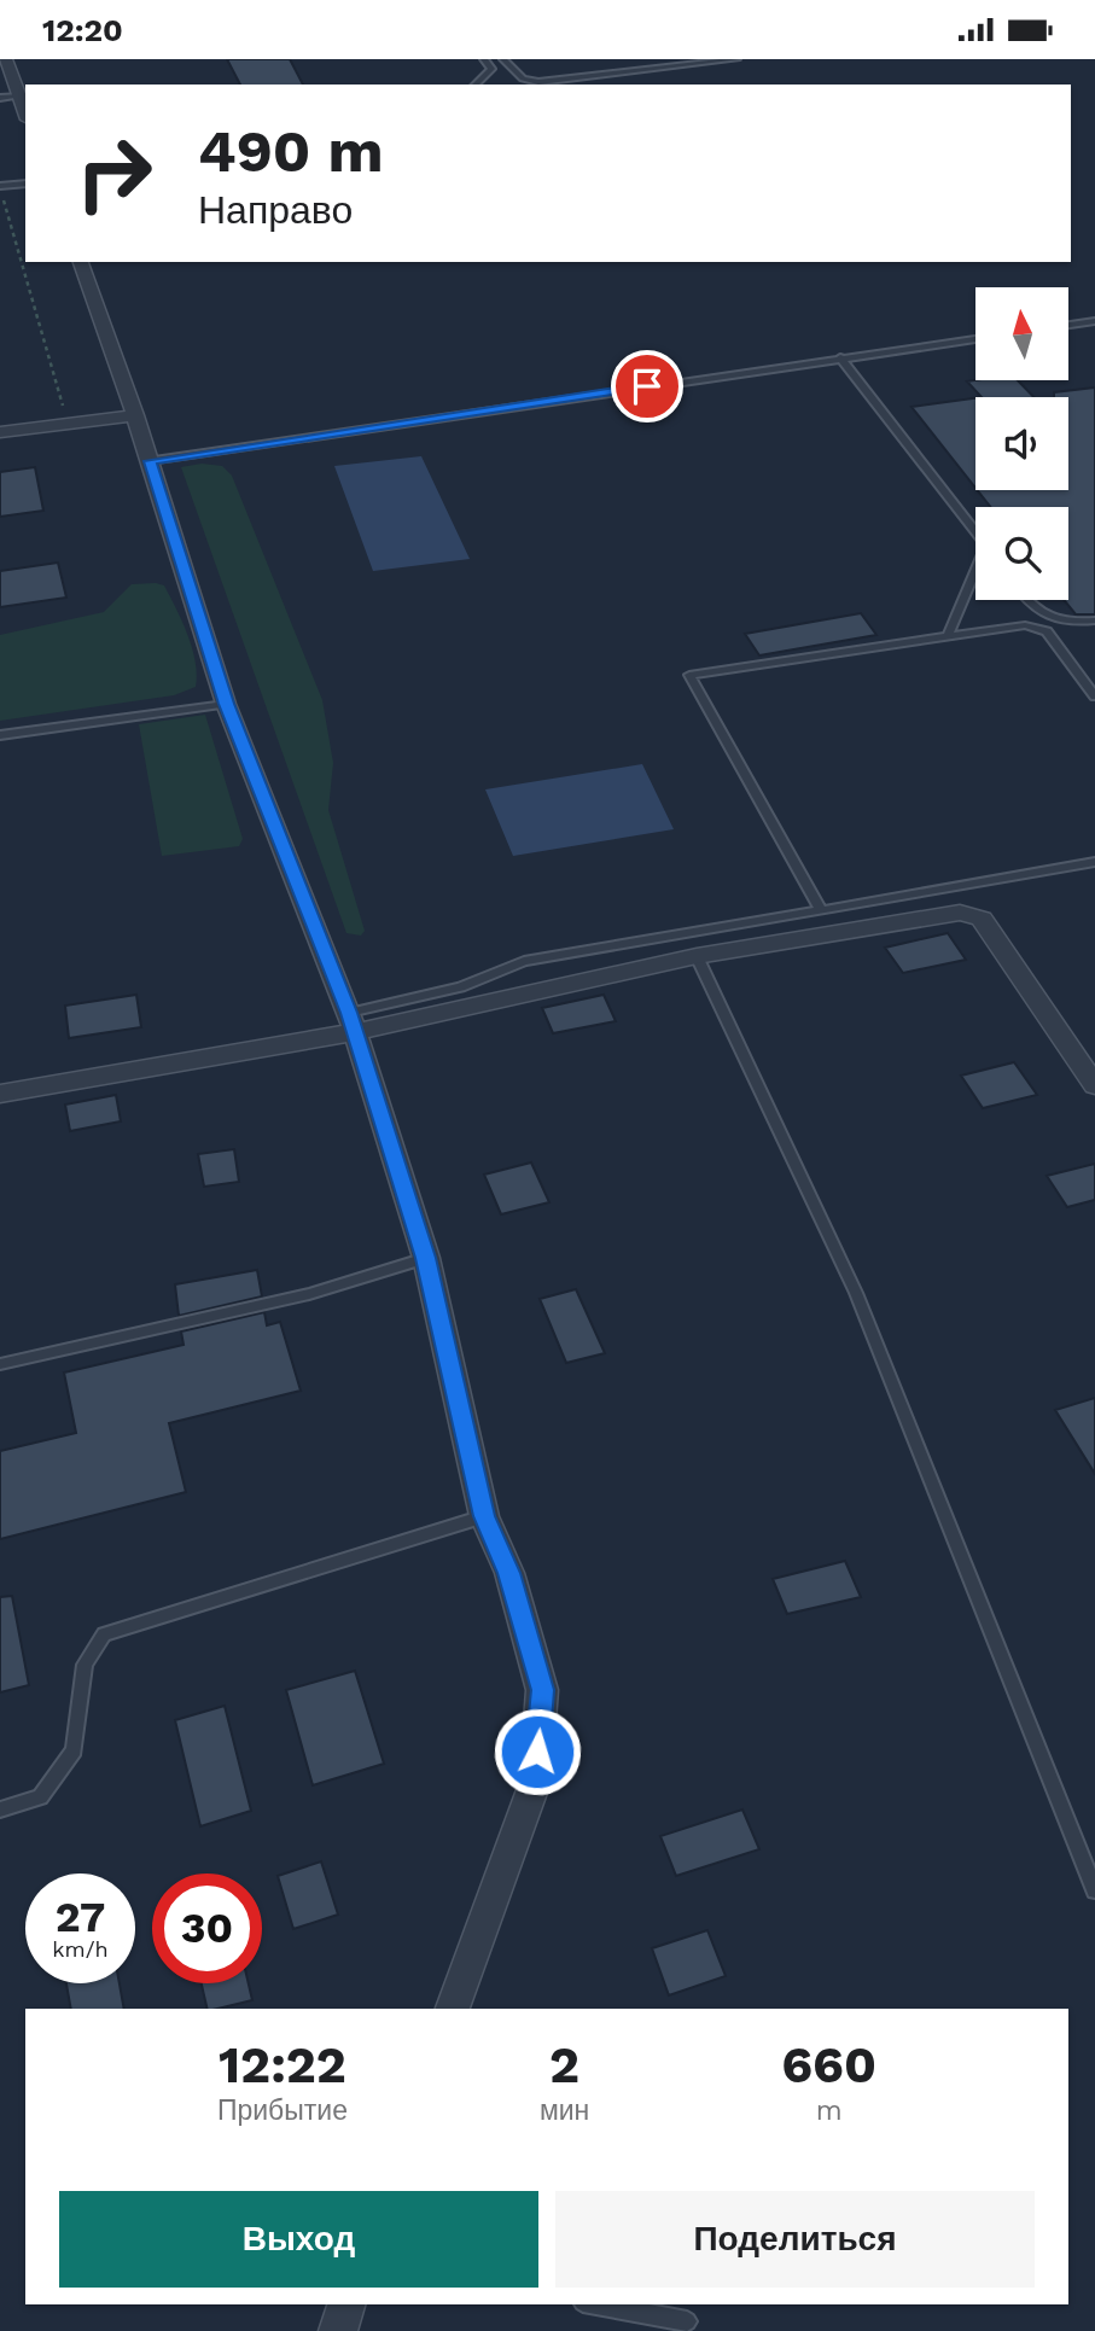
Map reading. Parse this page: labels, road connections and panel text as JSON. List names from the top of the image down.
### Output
{
  "north": "top",
  "page": {
    "status": "12:20",
    "turn": ["490 m", "Направо"],
    "speed": "27 km/h",
    "limit": "30",
    "eta": [
      "12:22",
      "Прибытие",
      "2",
      "мин",
      "660",
      "m"
    ],
    "buttons": ["Выход", "Поделиться"]
  }
}
